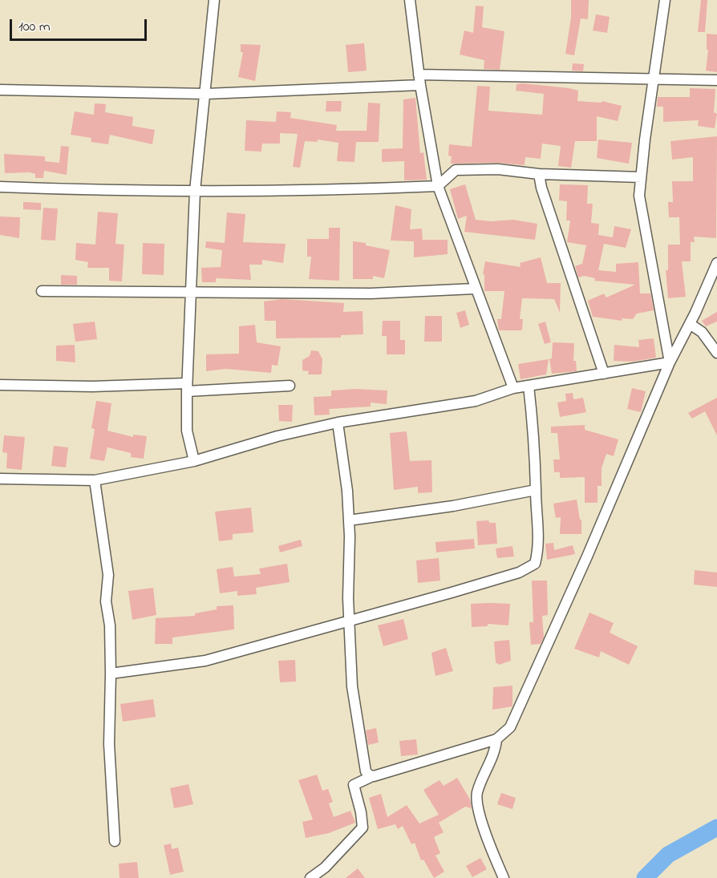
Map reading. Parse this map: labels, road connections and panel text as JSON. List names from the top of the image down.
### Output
{
  "scale_bar": "100 m"
}
